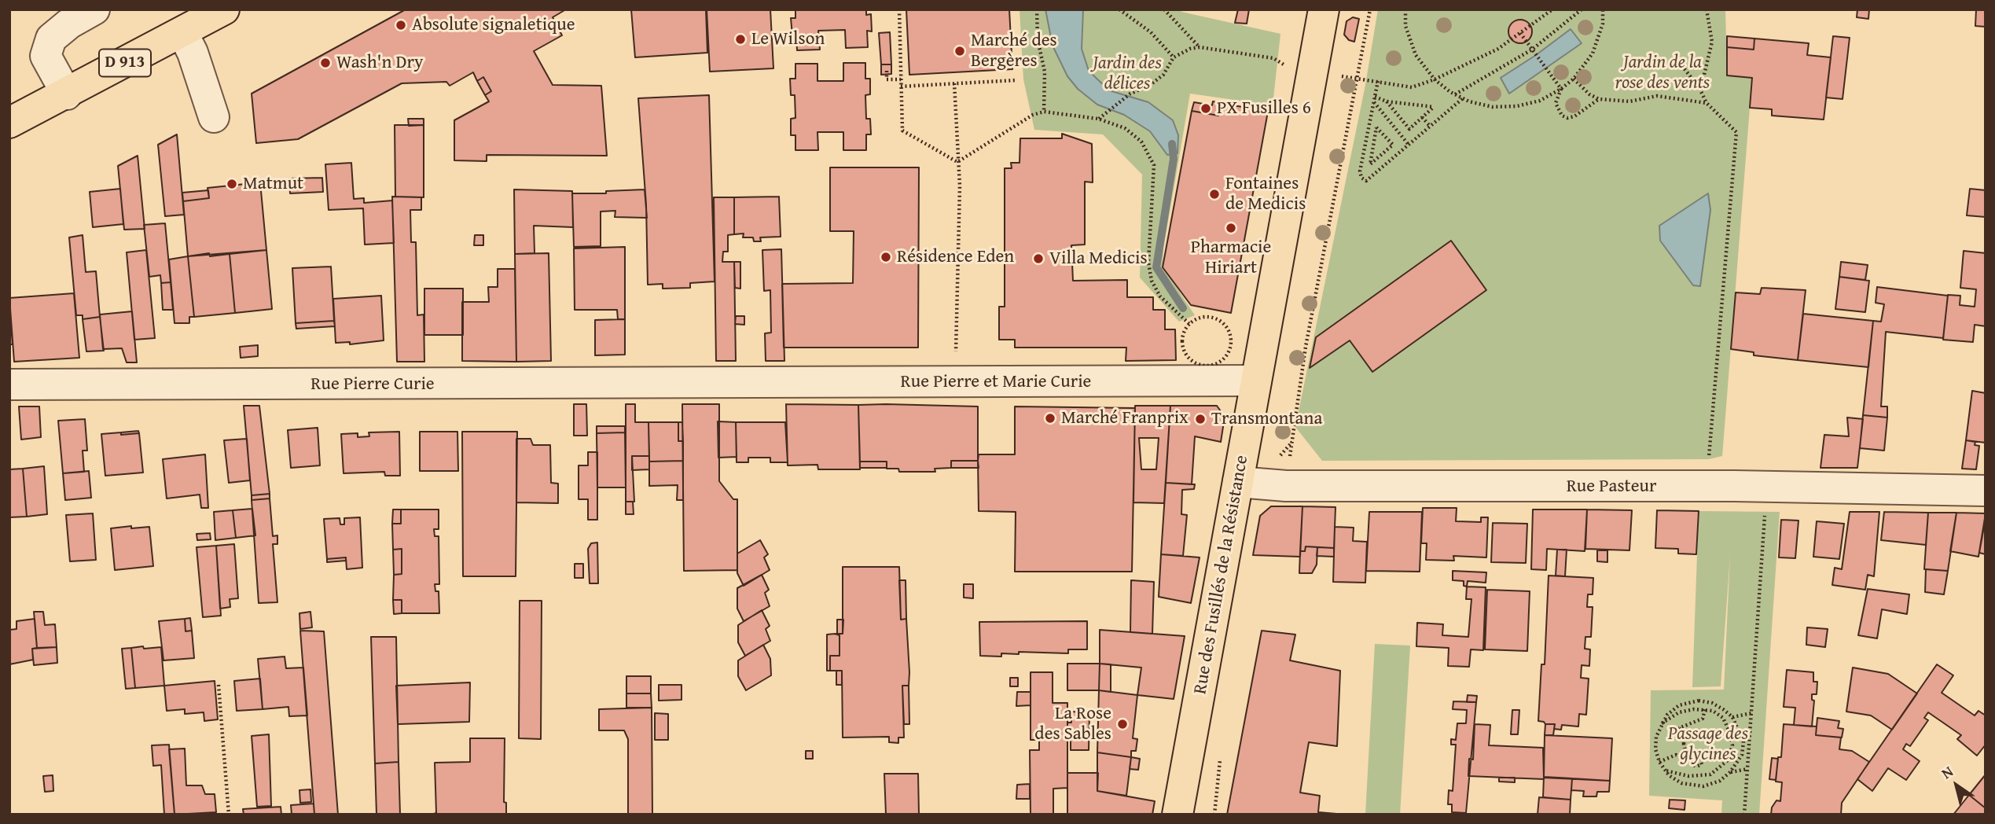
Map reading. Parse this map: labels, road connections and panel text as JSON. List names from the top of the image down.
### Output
{
  "streets": {
    "main road": ["D 913", "Rue des Fusillés de la Résistance"],
    "street": ["Rue Pierre et Marie Curie", "Rue Pierre Curie", "Rue Pasteur"]
  },
  "crossings": [
    ["Rue Pierre et Marie Curie", "Rue Pierre Curie"],
    ["Rue Pierre et Marie Curie", "Rue des Fusillés de la Résistance"],
    ["Rue Pasteur", "Rue des Fusillés de la Résistance"]
  ],
  "parks": ["Jardin de la rose des vents", "Jardin des délices", "Passage des glycines"],
  "places": [
    "Absolute signaletique",
    "Le Wilson",
    "Marché des Bergères",
    "Wash'n Dry",
    "PX Fusilles 6",
    "Matmut",
    "Fontaines de Medicis",
    "Pharmacie Hiriart",
    "Résidence Eden",
    "Villa Medicis",
    "Marché Franprix",
    "Transmontana",
    "La Rose des Sables"
  ],
  "north": "top left"
}
